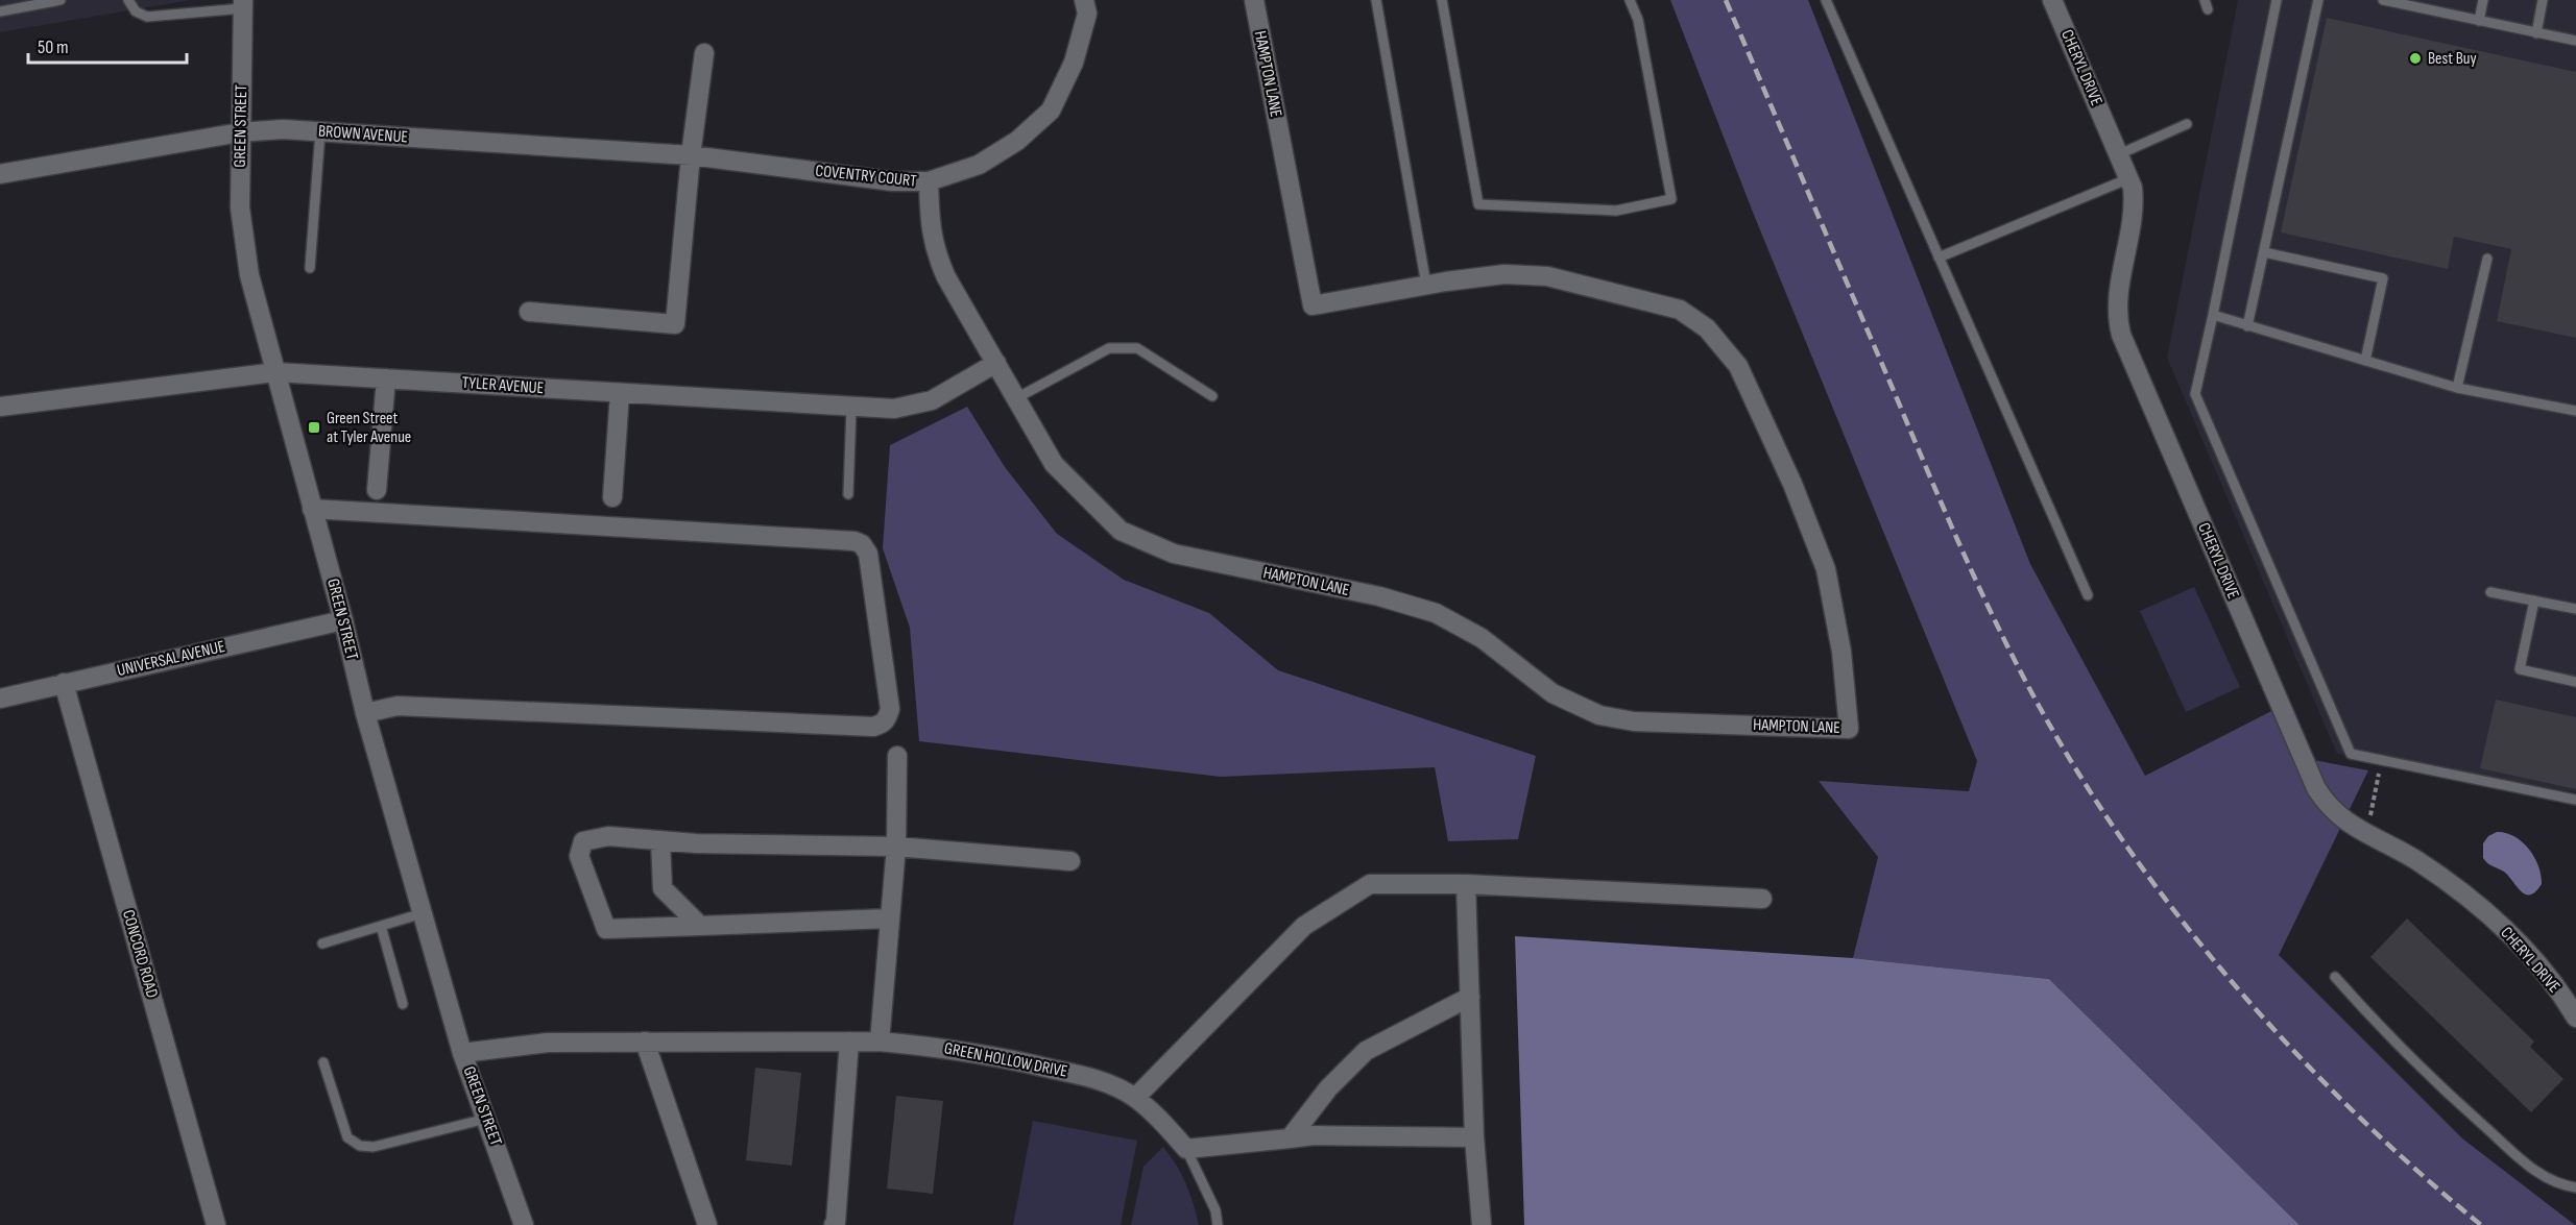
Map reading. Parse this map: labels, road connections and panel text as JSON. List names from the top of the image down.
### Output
{
  "streets": {
    "street": [
      "CHERYL DRIVE",
      "HAMPTON LANE",
      "GREEN STREET",
      "BROWN AVENUE",
      "COVENTRY COURT",
      "TYLER AVENUE",
      "UNIVERSAL AVENUE",
      "CONCORD ROAD",
      "GREEN HOLLOW DRIVE"
    ]
  },
  "crossings": [
    ["HAMPTON LANE", "COVENTRY COURT"],
    ["HAMPTON LANE", "TYLER AVENUE"],
    ["GREEN STREET", "BROWN AVENUE"],
    ["GREEN STREET", "TYLER AVENUE"],
    ["GREEN STREET", "UNIVERSAL AVENUE"],
    ["GREEN STREET", "GREEN HOLLOW DRIVE"],
    ["BROWN AVENUE", "COVENTRY COURT"],
    ["UNIVERSAL AVENUE", "CONCORD ROAD"]
  ],
  "places": {
    "other": ["Best Buy"],
    "transit": ["Green Street at Tyler Avenue"]
  },
  "scale_bar": "50 m"
}
